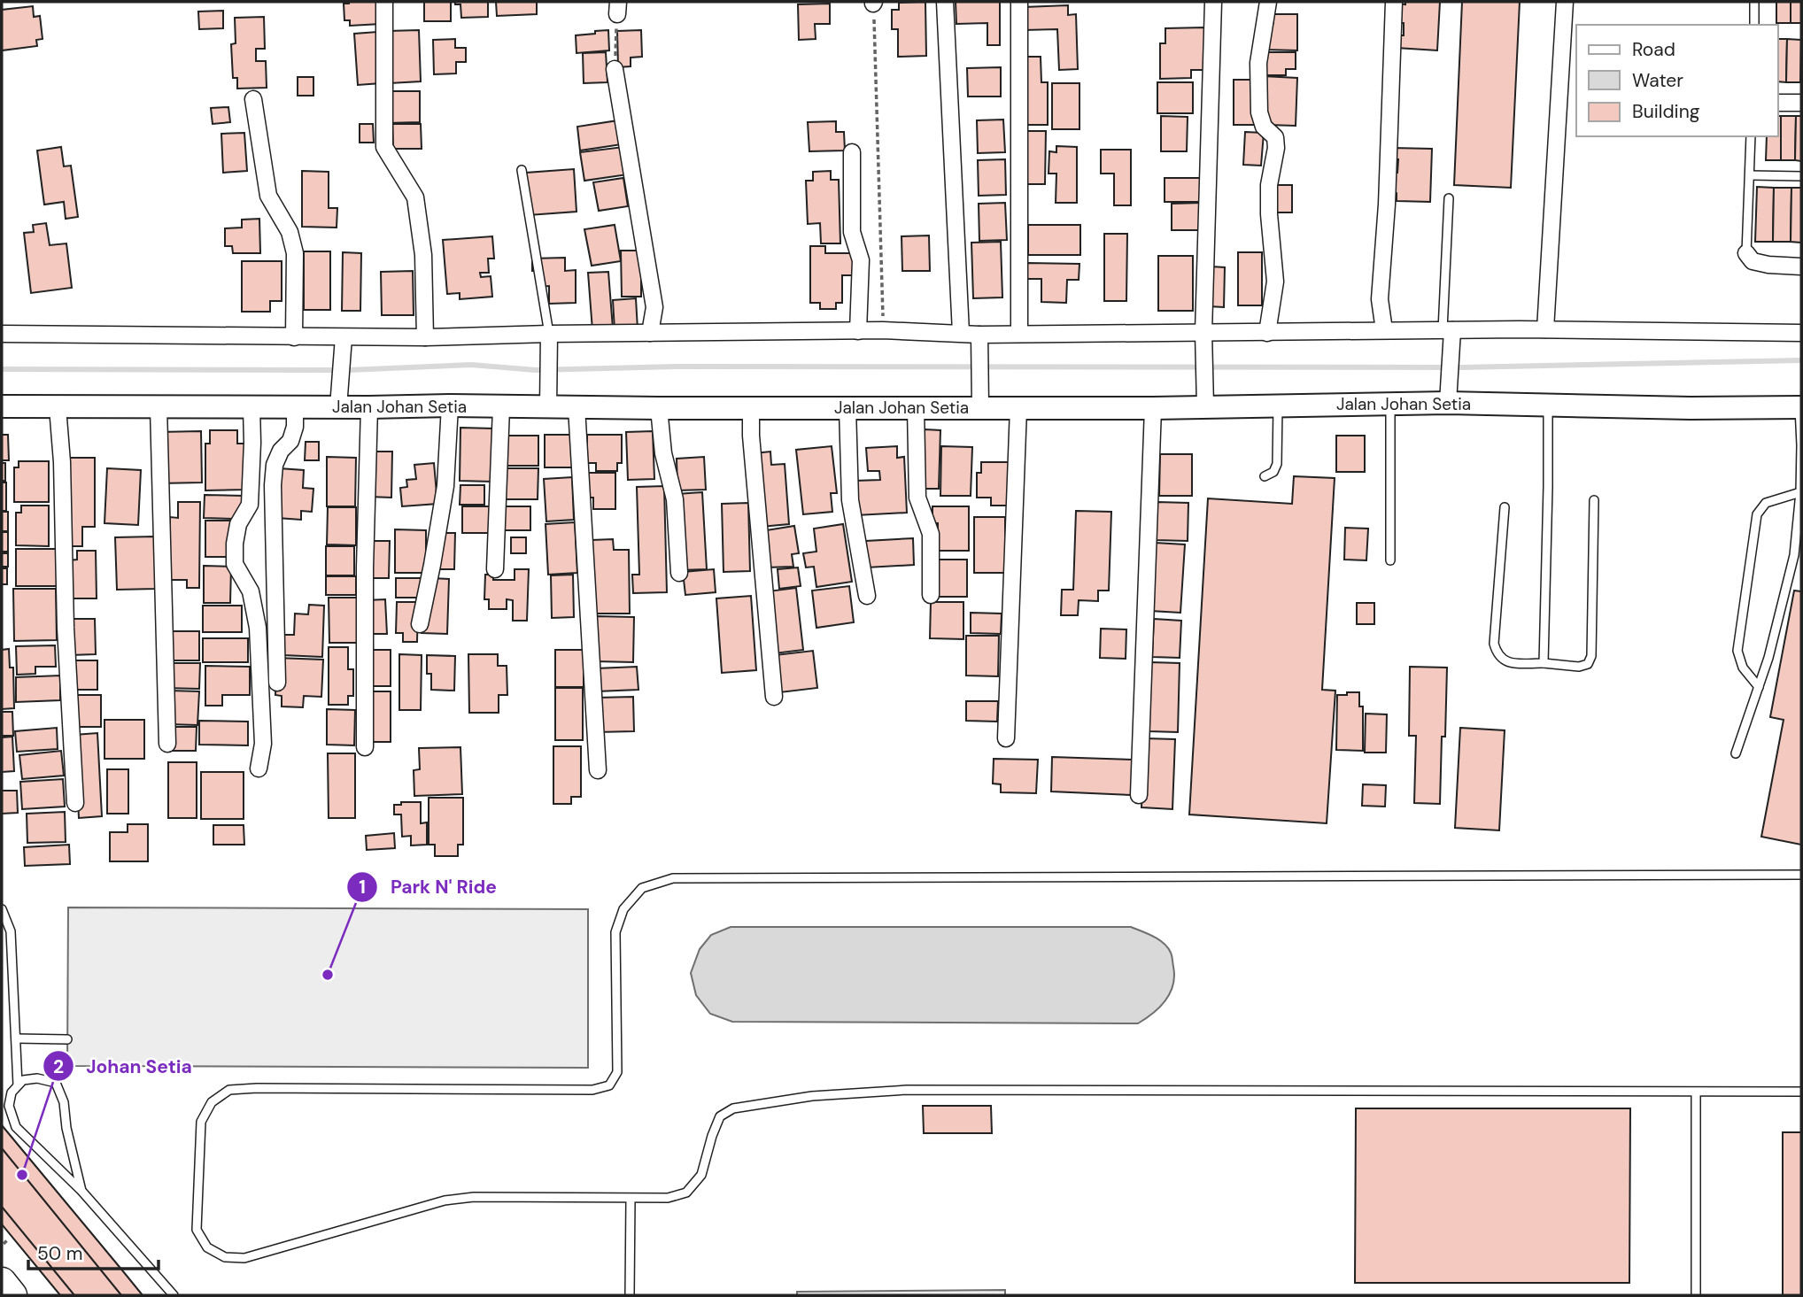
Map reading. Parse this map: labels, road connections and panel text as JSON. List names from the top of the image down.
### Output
{
  "streets": {
    "main road": ["Jalan Johan Setia"]
  },
  "places": ["Park N' Ride", "Johan Setia"],
  "legend": ["Road", "Water", "Building"],
  "scale_bar": "50 m"
}
